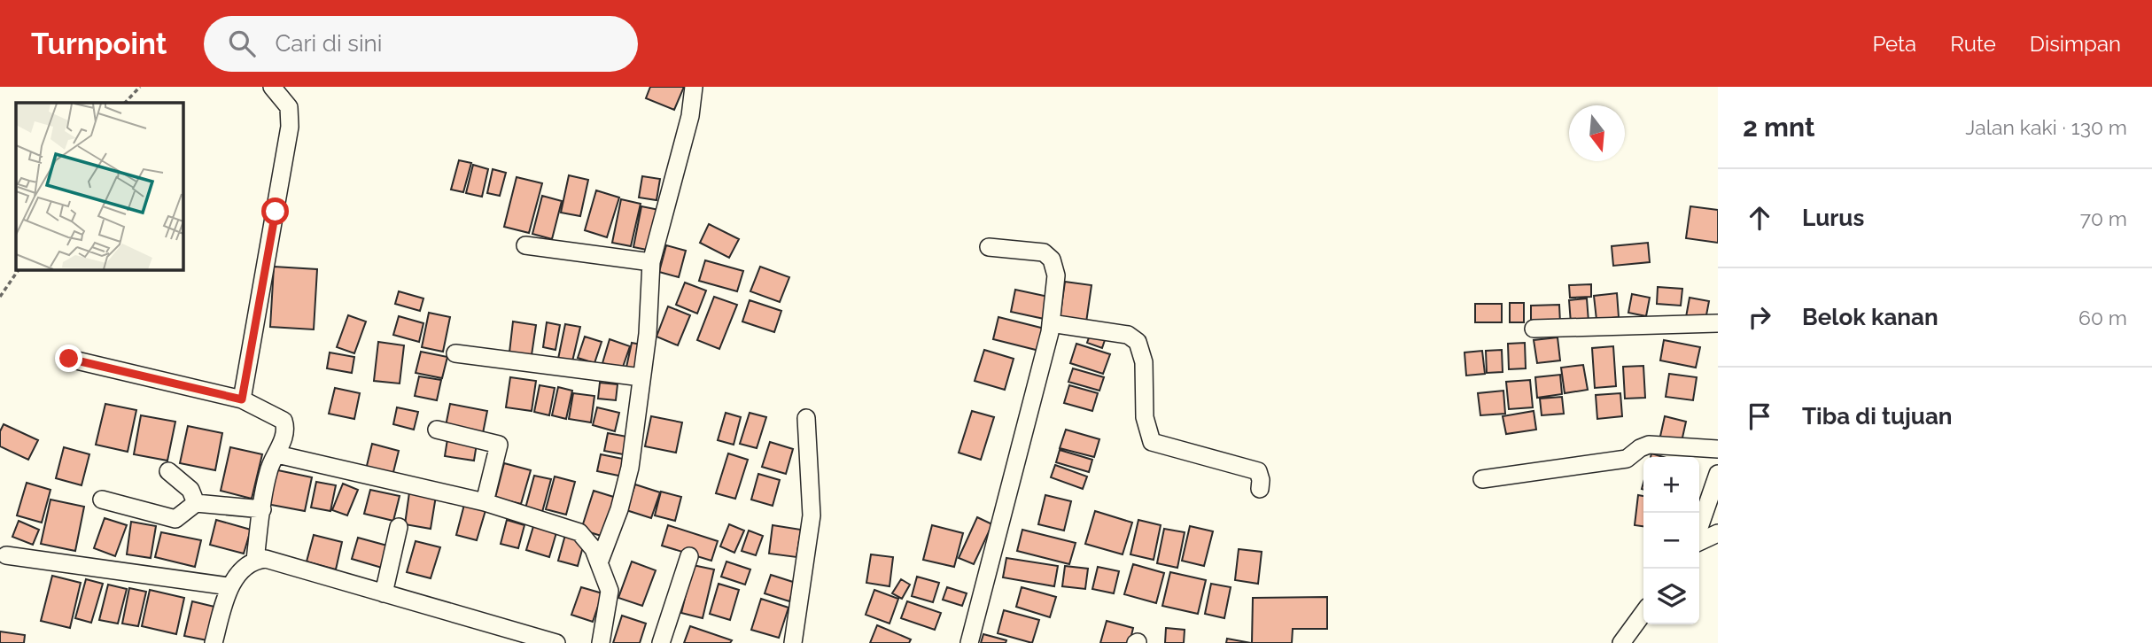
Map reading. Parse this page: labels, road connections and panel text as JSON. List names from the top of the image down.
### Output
{
  "north": "bottom",
  "page": {
    "header": "Turnpoint",
    "search": "Cari di sini",
    "nav": ["Peta", "Rute", "Disimpan"],
    "heading": ["2 mnt", "Jalan kaki · 130 m"],
    "list": [
      ["Lurus", "70 m"],
      ["Belok kanan", "60 m"],
      "Tiba di tujuan"
    ],
    "map_buttons": ["+", "−"]
  }
}
